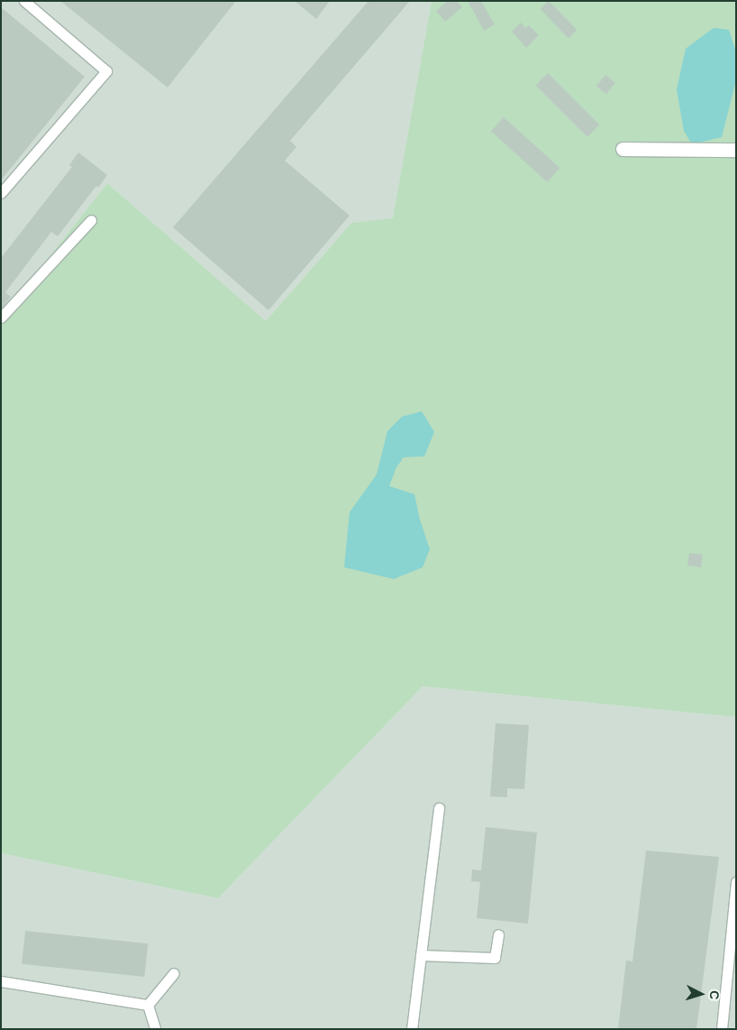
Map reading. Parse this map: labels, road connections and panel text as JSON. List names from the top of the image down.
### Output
{
  "north": "right"
}
